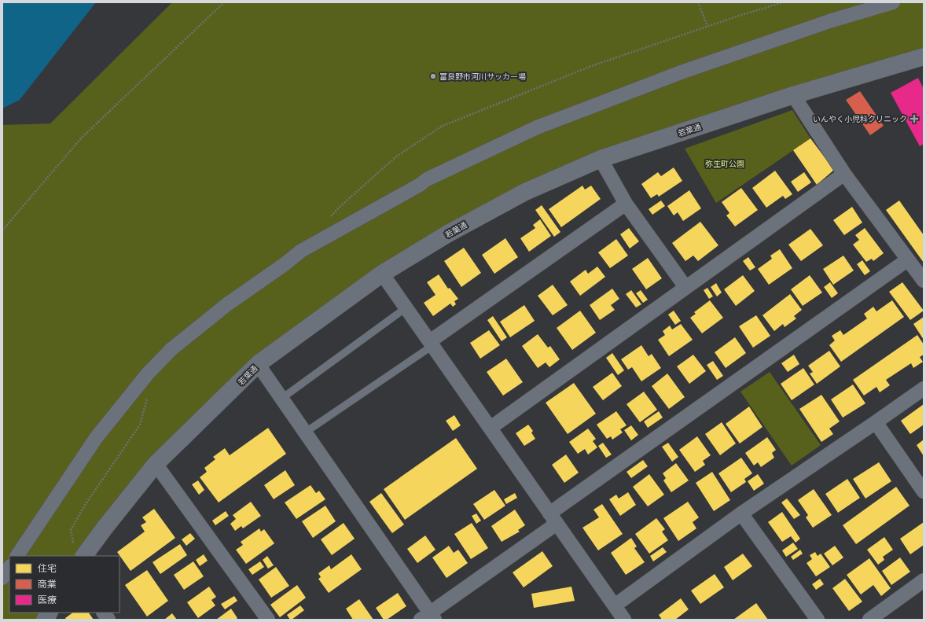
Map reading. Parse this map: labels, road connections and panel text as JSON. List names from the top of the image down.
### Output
{
  "streets": {
    "street": ["若葉通"]
  },
  "parks": ["弥生町公園"],
  "places": {
    "other": ["富良野市河川サッカー場"],
    "health": ["いんやく小児科クリニック"]
  },
  "legend": ["住宅", "商業", "医療"]
}
